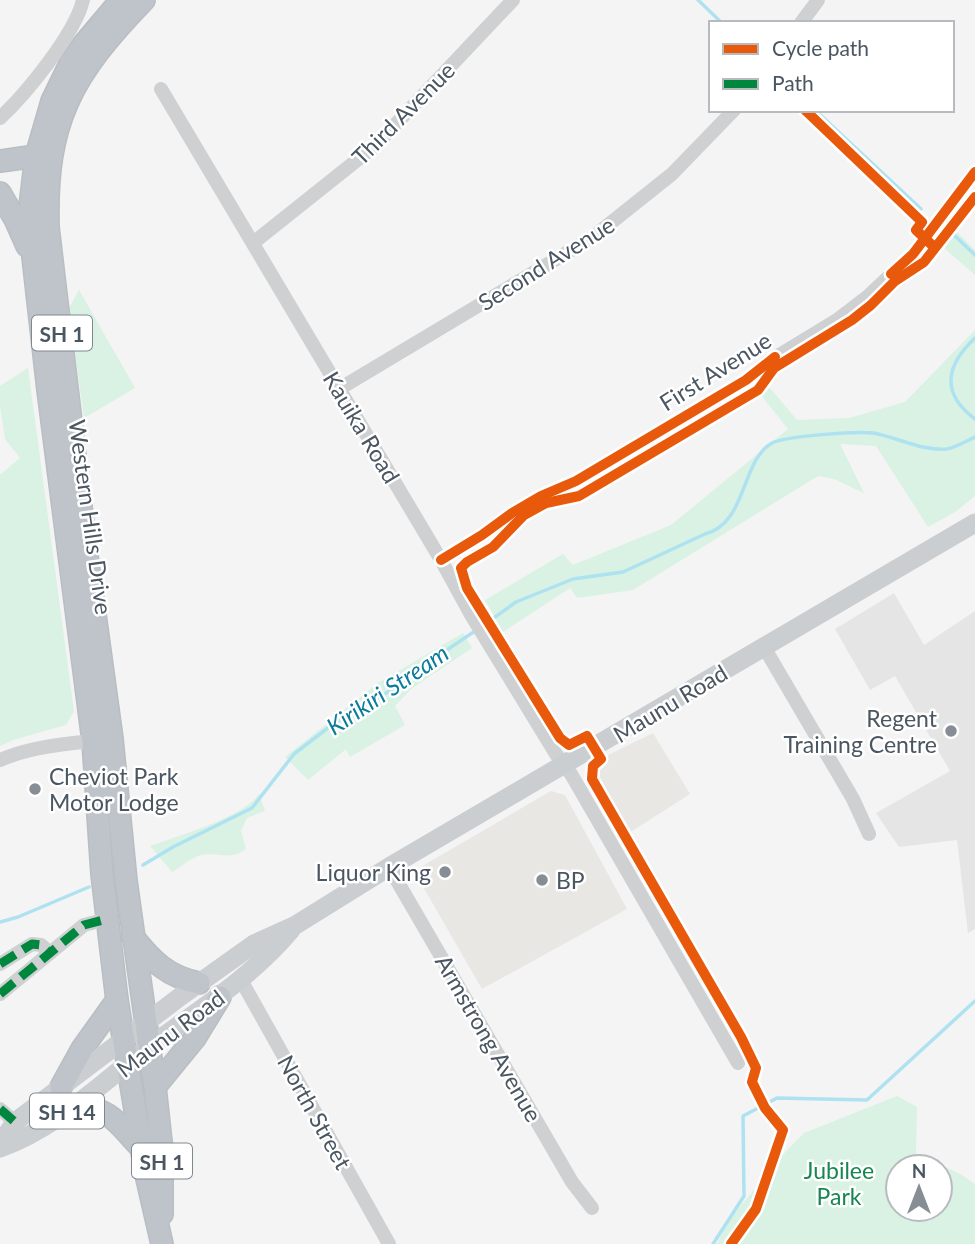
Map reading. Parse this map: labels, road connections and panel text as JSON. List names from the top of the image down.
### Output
{
  "streets": {
    "highway": ["SH 1", "Western Hills Drive"],
    "main road": ["Maunu Road", "SH 14"],
    "street": [
      "Third Avenue",
      "Second Avenue",
      "First Avenue",
      "Kauika Road",
      "Armstrong Avenue",
      "North Street"
    ]
  },
  "crossings": [
    ["Third Avenue", "Kauika Road"],
    ["Second Avenue", "Kauika Road"],
    ["SH 1", "Western Hills Drive"],
    ["SH 1", "Maunu Road"],
    ["First Avenue", "Kauika Road"],
    ["Kauika Road", "Maunu Road"],
    ["Western Hills Drive", "Maunu Road"],
    ["Maunu Road", "Armstrong Avenue"],
    ["Maunu Road", "North Street"]
  ],
  "water": ["Kirikiri Stream"],
  "parks": ["Jubilee Park"],
  "places": [
    "Regent Training Centre",
    "Cheviot Park Motor Lodge",
    "Liquor King",
    "BP"
  ],
  "legend": ["Cycle path", "Path"],
  "north": "top"
}
